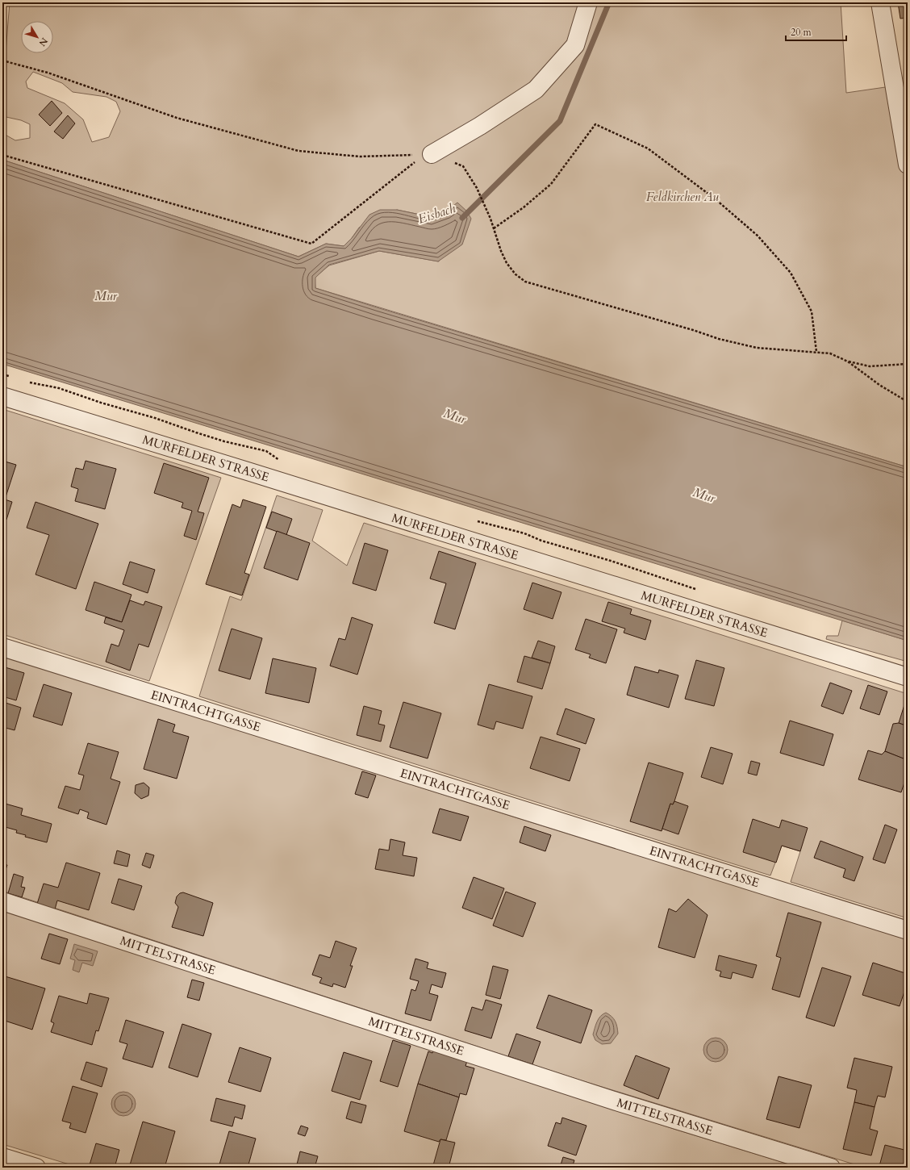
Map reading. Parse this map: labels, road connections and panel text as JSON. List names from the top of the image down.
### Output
{
  "streets": {
    "street": ["MURFELDER STRASSE", "EINTRACHTGASSE", "MITTELSTRASSE"]
  },
  "water": ["Eisbach", "Mur"],
  "parks": ["Feldkirchen Au"],
  "scale_bar": "20 m",
  "north": "bottom right"
}
